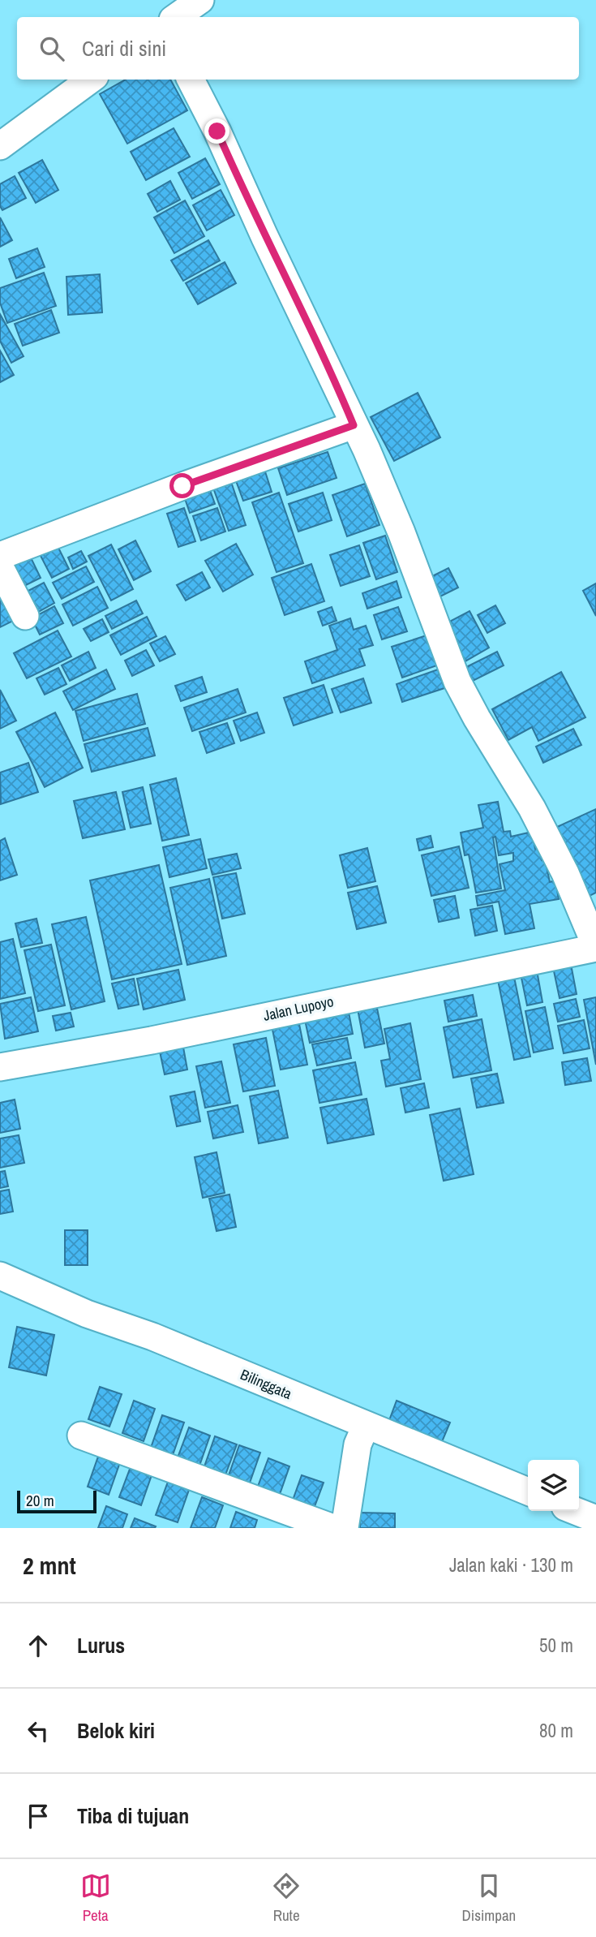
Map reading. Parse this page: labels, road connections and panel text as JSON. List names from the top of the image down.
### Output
{
  "streets": {
    "street": ["Jalan Lupoyo", "Bilinggata"]
  },
  "scale_bar": "20 m",
  "page": {
    "search": "Cari di sini",
    "scale": "20 m",
    "heading": ["2 mnt", "Jalan kaki · 130 m"],
    "list": [
      ["Lurus", "50 m"],
      ["Belok kiri", "80 m"],
      "Tiba di tujuan"
    ],
    "nav": ["Peta", "Rute", "Disimpan"]
  }
}
